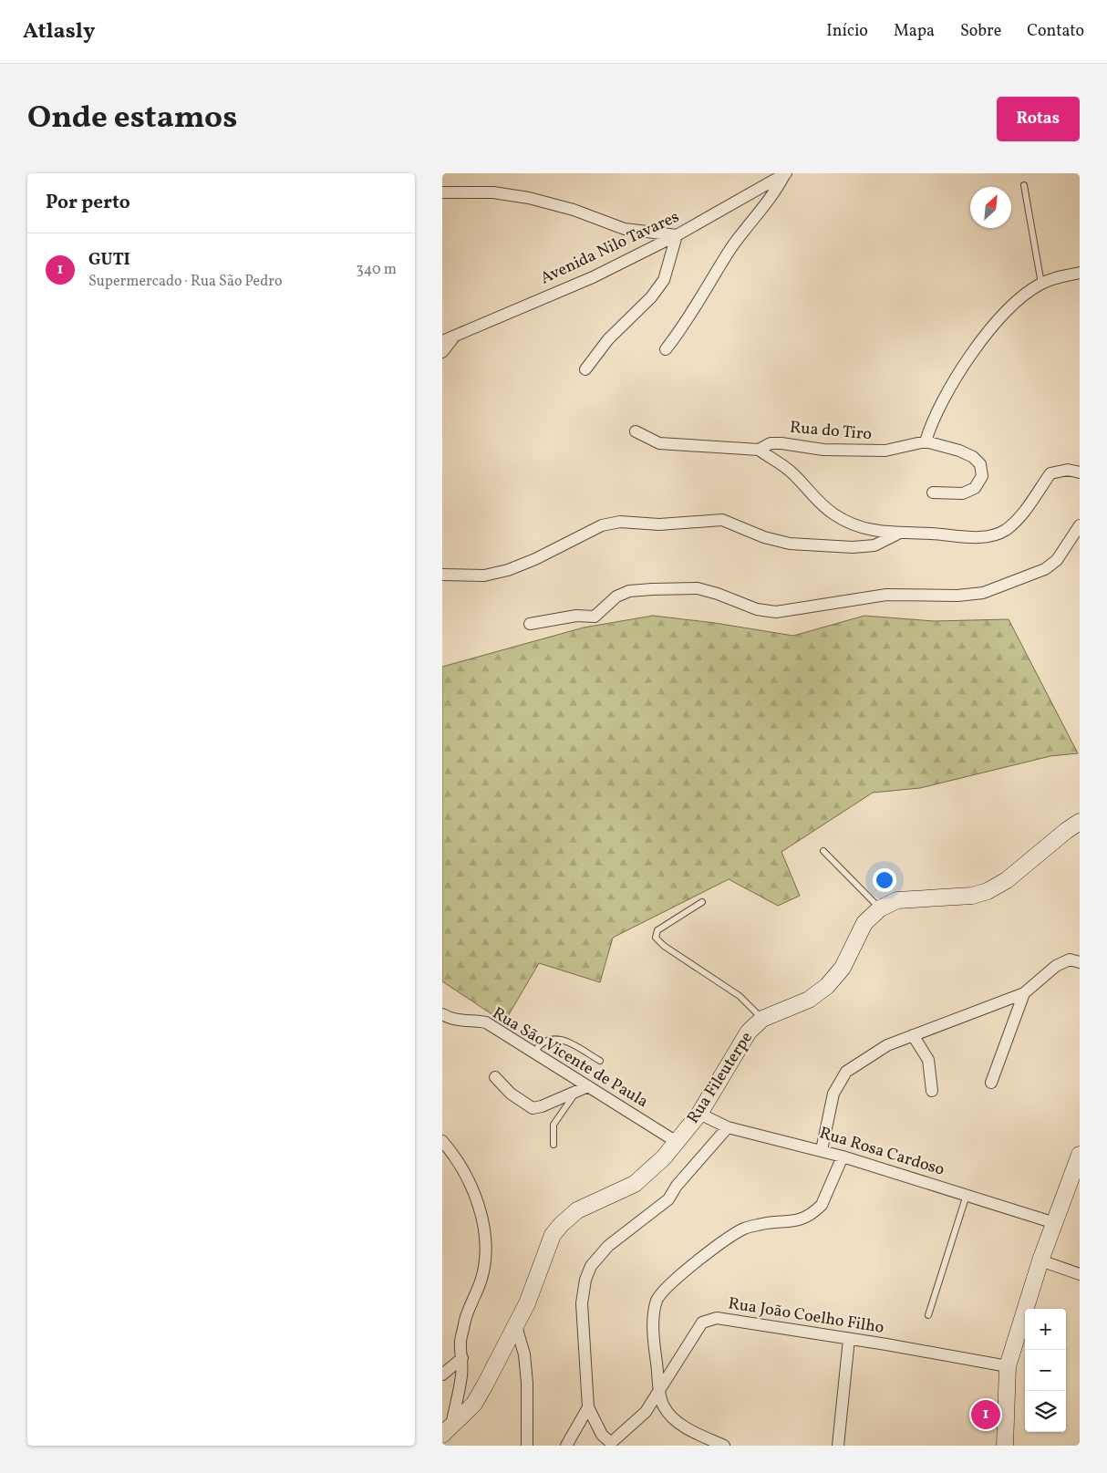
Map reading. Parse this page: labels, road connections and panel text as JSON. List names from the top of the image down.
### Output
{
  "streets": {
    "main road": ["Rua Fileuterpe"],
    "street": [
      "Avenida Nilo Tavares",
      "Rua do Tiro",
      "Rua São Vicente de Paula",
      "Rua Rosa Cardoso",
      "Rua João Coelho Filho"
    ]
  },
  "crossings": [
    ["Rua São Vicente de Paula", "Rua Fileuterpe"],
    ["Rua Fileuterpe", "Rua Rosa Cardoso"]
  ],
  "north": "top right",
  "page": {
    "header": "Atlasly",
    "nav": [
      "Início",
      "Mapa",
      "Sobre",
      "Contato"
    ],
    "title": "Onde estamos",
    "buttons": "Rotas",
    "heading": "Por perto",
    "list": [
      {
        "mark": "1",
        "name": "GUTI",
        "note": "Supermercado · Rua São Pedro",
        "value": "340 m"
      }
    ],
    "map_buttons": ["+", "−"],
    "pins": "1"
  }
}
